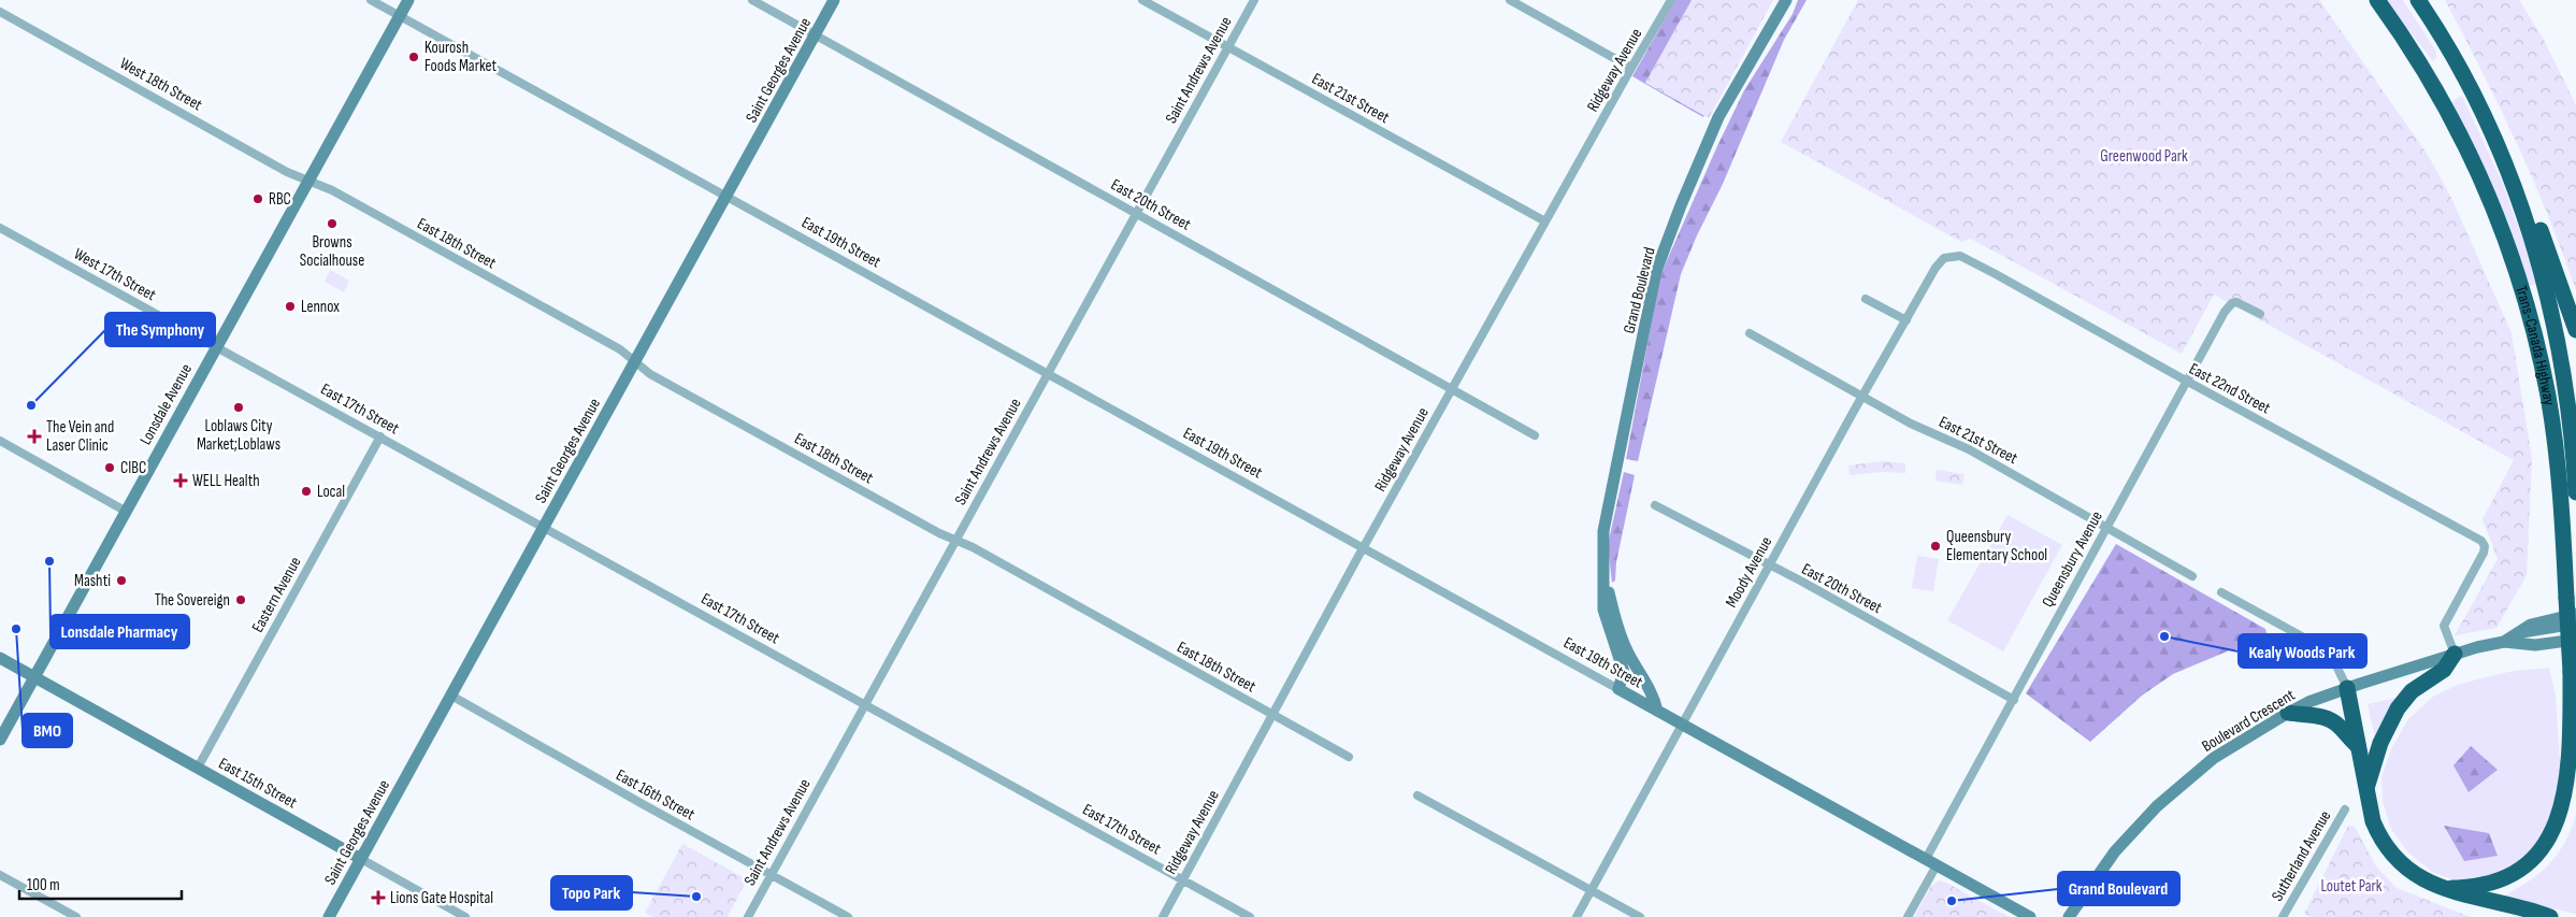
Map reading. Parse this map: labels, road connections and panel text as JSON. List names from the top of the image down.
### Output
{
  "streets": {
    "highway": ["Trans-Canada Highway"],
    "street": [
      "Saint Georges Avenue",
      "Saint Andrews Avenue",
      "Ridgeway Avenue",
      "West 18th Street",
      "East 21st Street",
      "East 20th Street",
      "East 19th Street",
      "East 18th Street",
      "West 17th Street",
      "Grand Boulevard",
      "East 22nd Street",
      "Lonsdale Avenue",
      "East 17th Street",
      "Queensbury Avenue",
      "Moody Avenue",
      "Eastern Avenue",
      "Boulevard Crescent",
      "East 15th Street",
      "East 16th Street",
      "Sutherland Avenue"
    ]
  },
  "crossings": [
    ["Saint Georges Avenue", "East 20th Street"],
    ["Saint Georges Avenue", "East 19th Street"],
    ["Saint Georges Avenue", "East 18th Street"],
    ["Saint Georges Avenue", "East 17th Street"],
    ["Saint Georges Avenue", "East 15th Street"],
    ["Saint Georges Avenue", "East 16th Street"],
    ["Saint Andrews Avenue", "East 21st Street"],
    ["Saint Andrews Avenue", "East 20th Street"],
    ["Saint Andrews Avenue", "East 19th Street"],
    ["Saint Andrews Avenue", "East 18th Street"],
    ["Saint Andrews Avenue", "East 17th Street"],
    ["Saint Andrews Avenue", "East 16th Street"],
    ["Ridgeway Avenue", "East 21st Street"],
    ["Ridgeway Avenue", "East 20th Street"],
    ["Ridgeway Avenue", "East 19th Street"],
    ["Ridgeway Avenue", "East 18th Street"],
    ["Ridgeway Avenue", "East 17th Street"],
    ["West 18th Street", "East 18th Street"],
    ["West 18th Street", "Lonsdale Avenue"],
    ["East 21st Street", "Queensbury Avenue"],
    ["East 21st Street", "Moody Avenue"],
    ["East 20th Street", "Queensbury Avenue"],
    ["East 20th Street", "Moody Avenue"],
    ["East 19th Street", "Grand Boulevard"],
    ["East 19th Street", "Lonsdale Avenue"],
    ["East 19th Street", "Queensbury Avenue"],
    ["East 19th Street", "Moody Avenue"],
    ["East 18th Street", "Lonsdale Avenue"],
    ["West 17th Street", "Lonsdale Avenue"],
    ["West 17th Street", "East 17th Street"],
    ["East 22nd Street", "Queensbury Avenue"],
    ["East 22nd Street", "Moody Avenue"],
    ["East 22nd Street", "Boulevard Crescent"],
    ["Lonsdale Avenue", "East 17th Street"],
    ["Lonsdale Avenue", "East 15th Street"],
    ["East 17th Street", "Eastern Avenue"],
    ["Eastern Avenue", "East 15th Street"]
  ],
  "parks": ["Greenwood Park", "Loutet Park"],
  "places": {
    "other": [
      "Kourosh Foods Market",
      "RBC",
      "Browns Socialhouse",
      "Lennox",
      "The Symphony",
      "Loblaws City Market;Loblaws",
      "CIBC",
      "Local",
      "Queensbury Elementary School",
      "Lonsdale Pharmacy",
      "Mashti",
      "The Sovereign",
      "BMO",
      "Kealy Woods Park",
      "Topo Park",
      "Grand Boulevard"
    ],
    "health": ["The Vein and Laser Clinic", "WELL Health", "Lions Gate Hospital"]
  },
  "scale_bar": "100 m"
}
